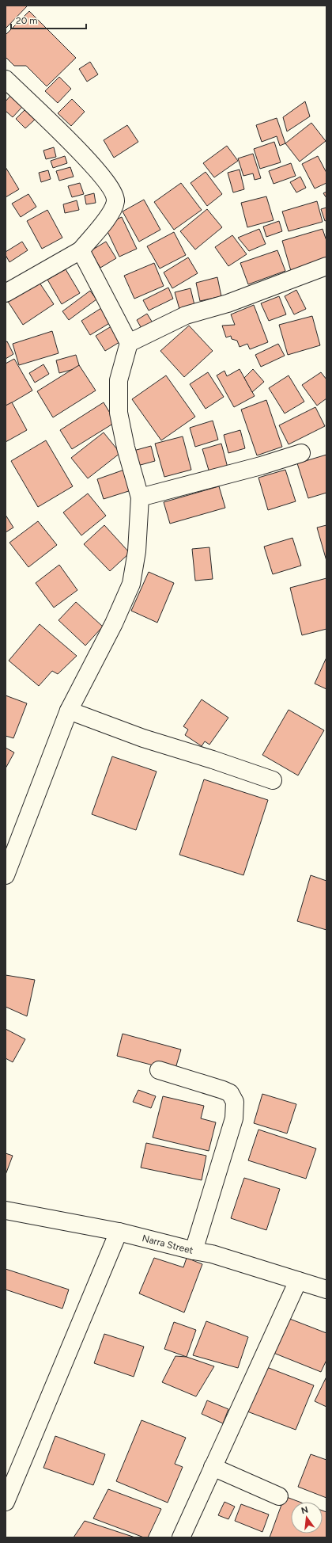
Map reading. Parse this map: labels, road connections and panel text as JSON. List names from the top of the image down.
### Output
{
  "streets": {
    "street": ["Narra Street"]
  },
  "scale_bar": "20 m",
  "north": "top"
}
